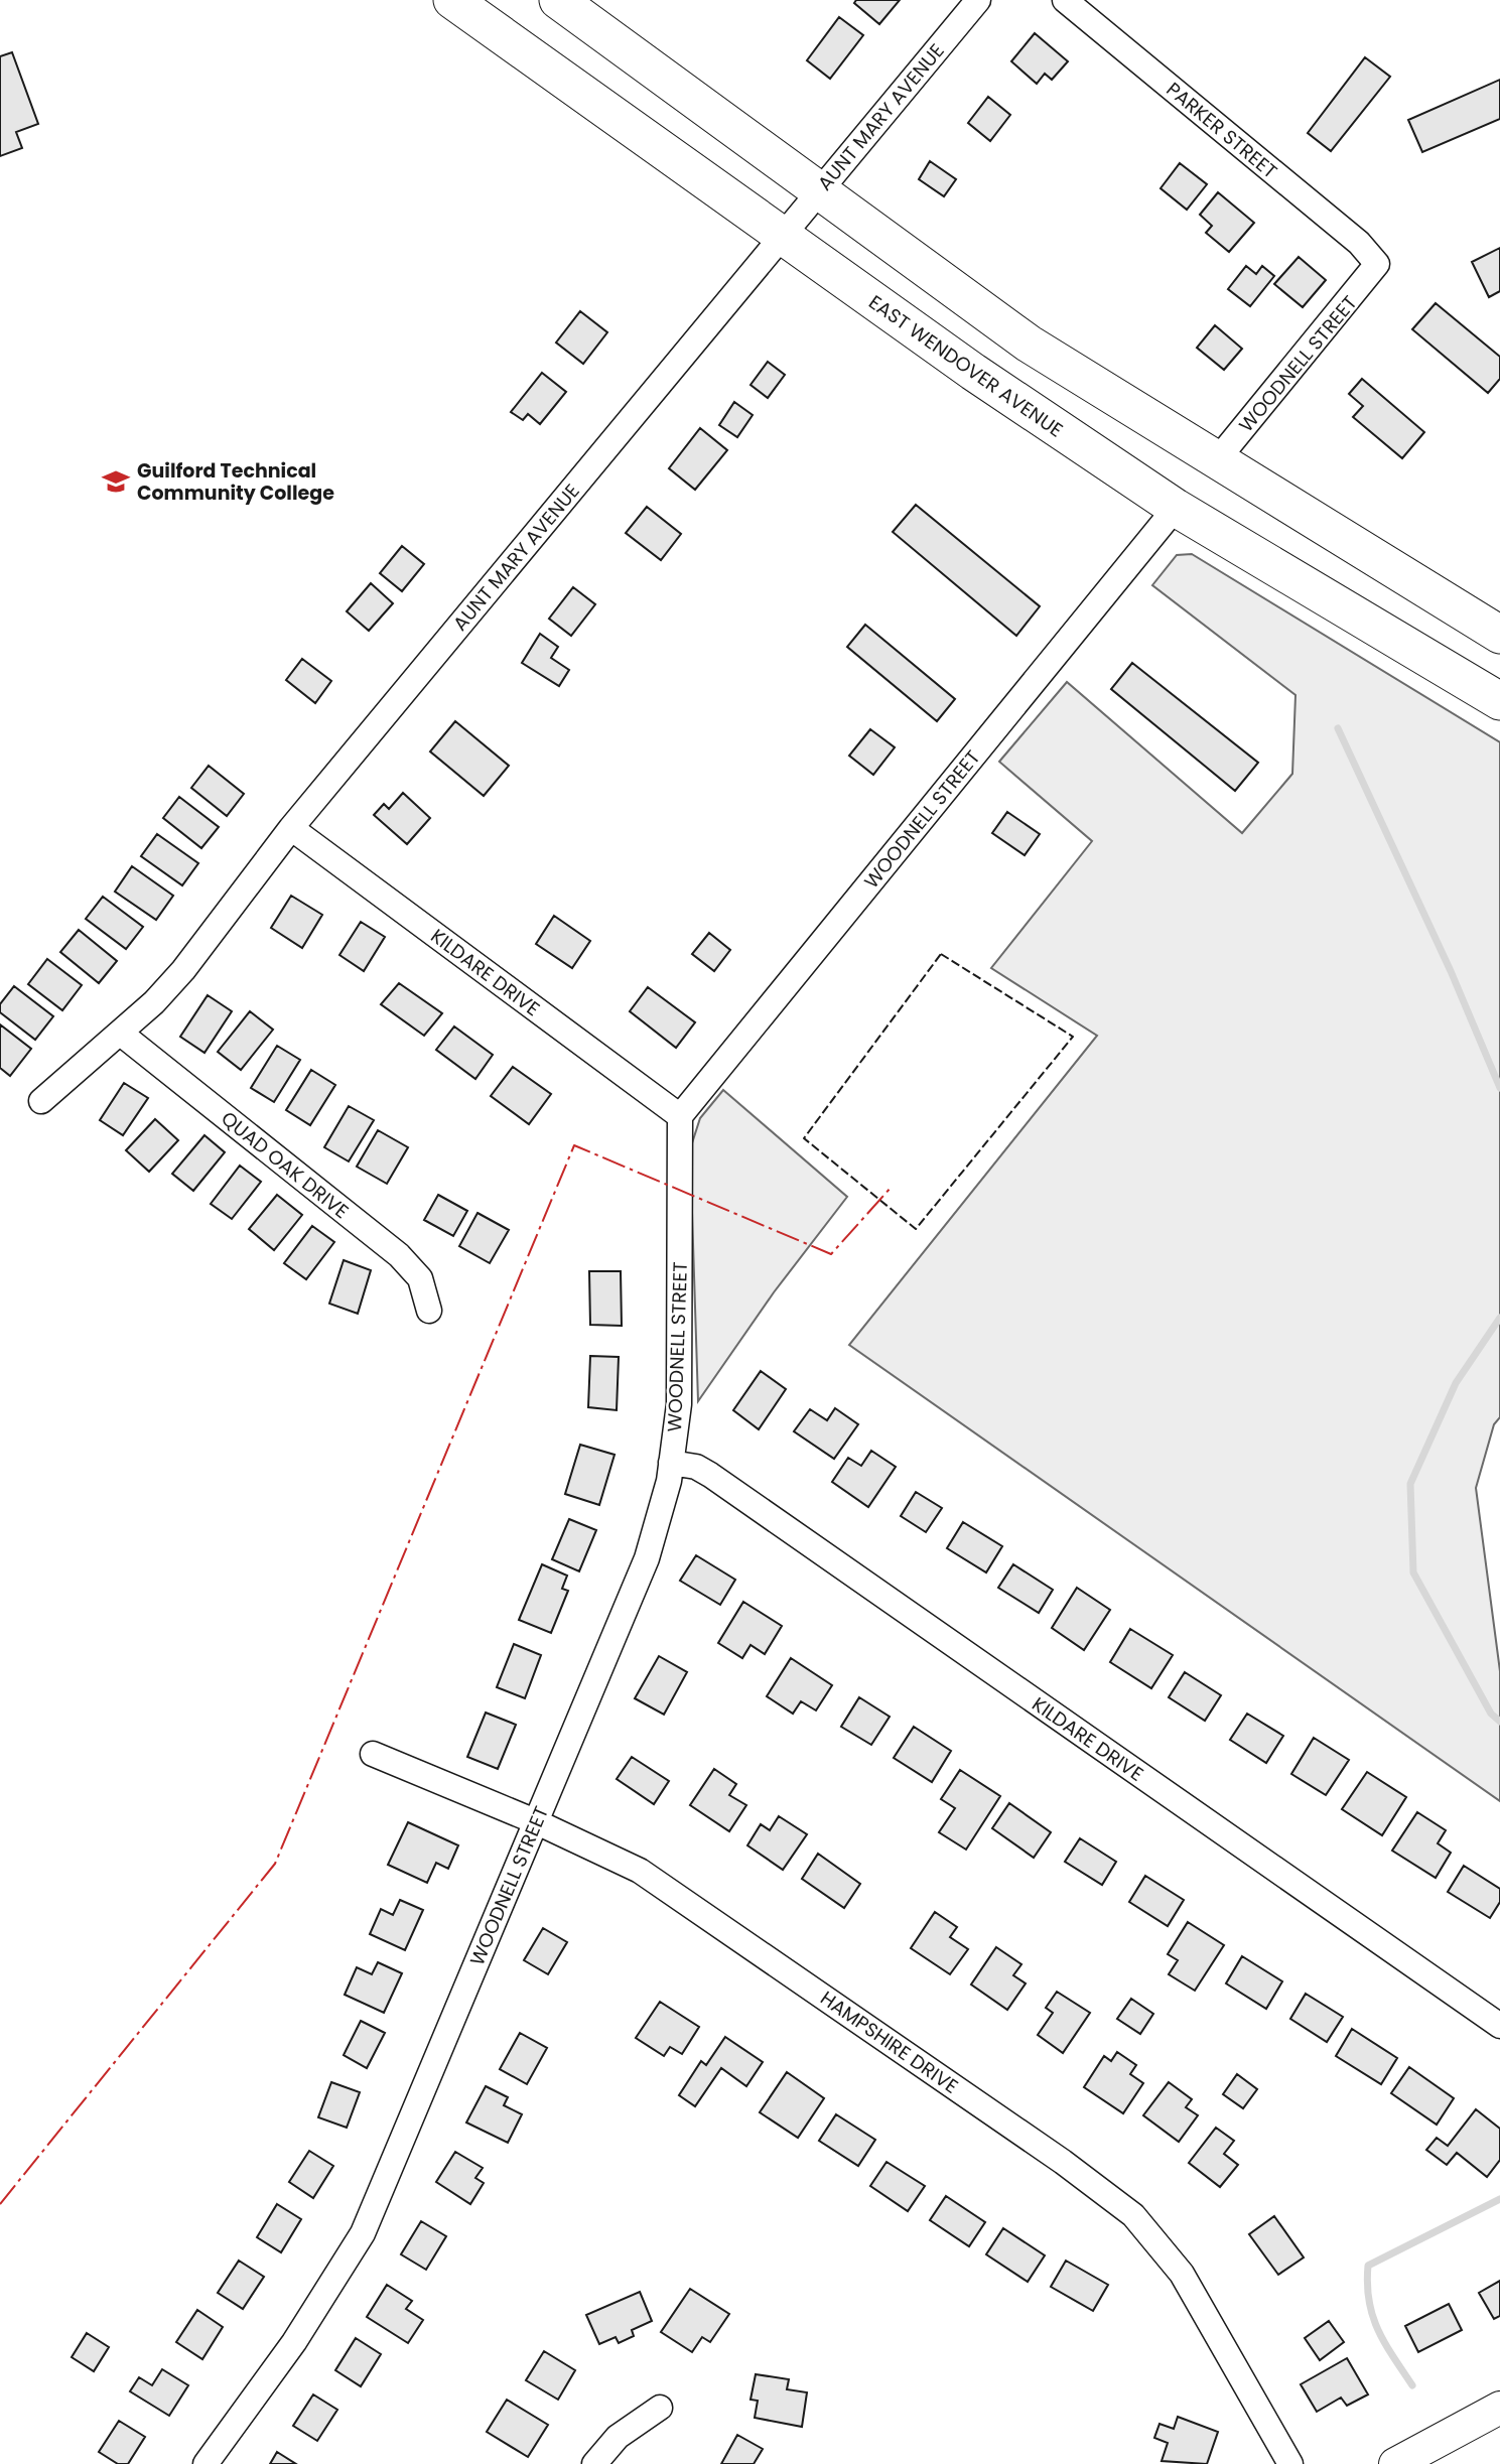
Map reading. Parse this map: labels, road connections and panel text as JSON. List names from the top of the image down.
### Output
{
  "streets": {
    "highway": ["EAST WENDOVER AVENUE"],
    "street": [
      "AUNT MARY AVENUE",
      "PARKER STREET",
      "WOODNELL STREET",
      "KILDARE DRIVE",
      "QUAD OAK DRIVE",
      "HAMPSHIRE DRIVE"
    ]
  },
  "crossings": [
    ["AUNT MARY AVENUE", "EAST WENDOVER AVENUE"],
    ["AUNT MARY AVENUE", "KILDARE DRIVE"],
    ["AUNT MARY AVENUE", "QUAD OAK DRIVE"],
    ["PARKER STREET", "WOODNELL STREET"],
    ["WOODNELL STREET", "EAST WENDOVER AVENUE"],
    ["WOODNELL STREET", "KILDARE DRIVE"],
    ["WOODNELL STREET", "HAMPSHIRE DRIVE"]
  ],
  "places": {
    "school or university": ["Guilford Technical Community College"]
  }
}
